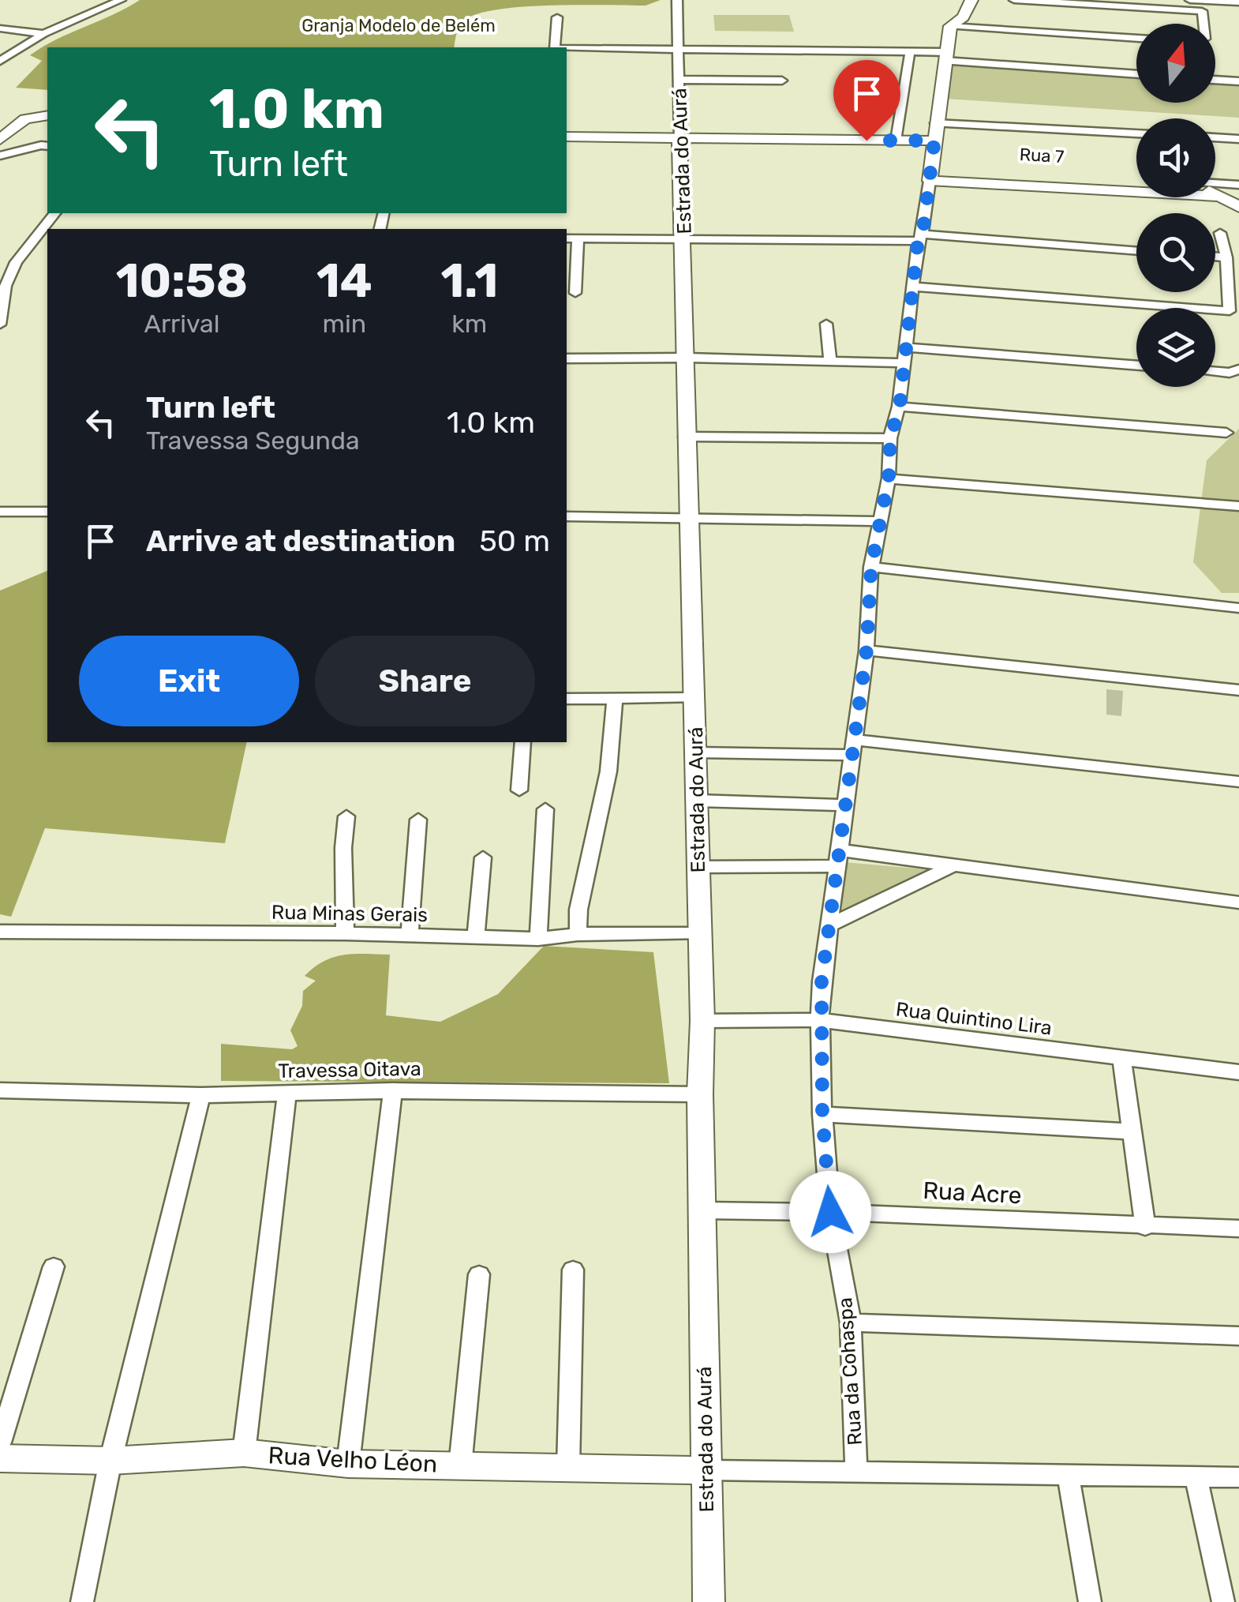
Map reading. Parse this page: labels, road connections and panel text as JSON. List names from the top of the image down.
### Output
{
  "streets": {
    "street": [
      "Rua 7",
      "Estrada do Aurá",
      "Rua Minas Gerais",
      "Rua Quintino Lira",
      "Travessa Oitava",
      "Rua Acre",
      "Rua da Cohaspa",
      "Rua Velho Léon"
    ]
  },
  "crossings": [
    ["Rua 7", "Rua da Cohaspa"],
    ["Estrada do Aurá", "Rua Minas Gerais"],
    ["Estrada do Aurá", "Rua Quintino Lira"],
    ["Estrada do Aurá", "Travessa Oitava"],
    ["Estrada do Aurá", "Rua Acre"],
    ["Estrada do Aurá", "Rua Velho Léon"],
    ["Rua Quintino Lira", "Rua da Cohaspa"],
    ["Rua Acre", "Rua da Cohaspa"]
  ],
  "parks": ["Granja Modelo de Belém"],
  "north": "top",
  "page": {
    "turn": ["1.0 km", "Turn left"],
    "eta": [
      "10:58",
      "Arrival",
      "14",
      "min",
      "1.1",
      "km"
    ],
    "list": [
      {
        "name": "Turn left",
        "note": "Travessa Segunda",
        "value": "1.0 km"
      },
      {
        "name": "Arrive at destination",
        "value": "50 m"
      }
    ],
    "buttons": ["Exit", "Share"]
  }
}
